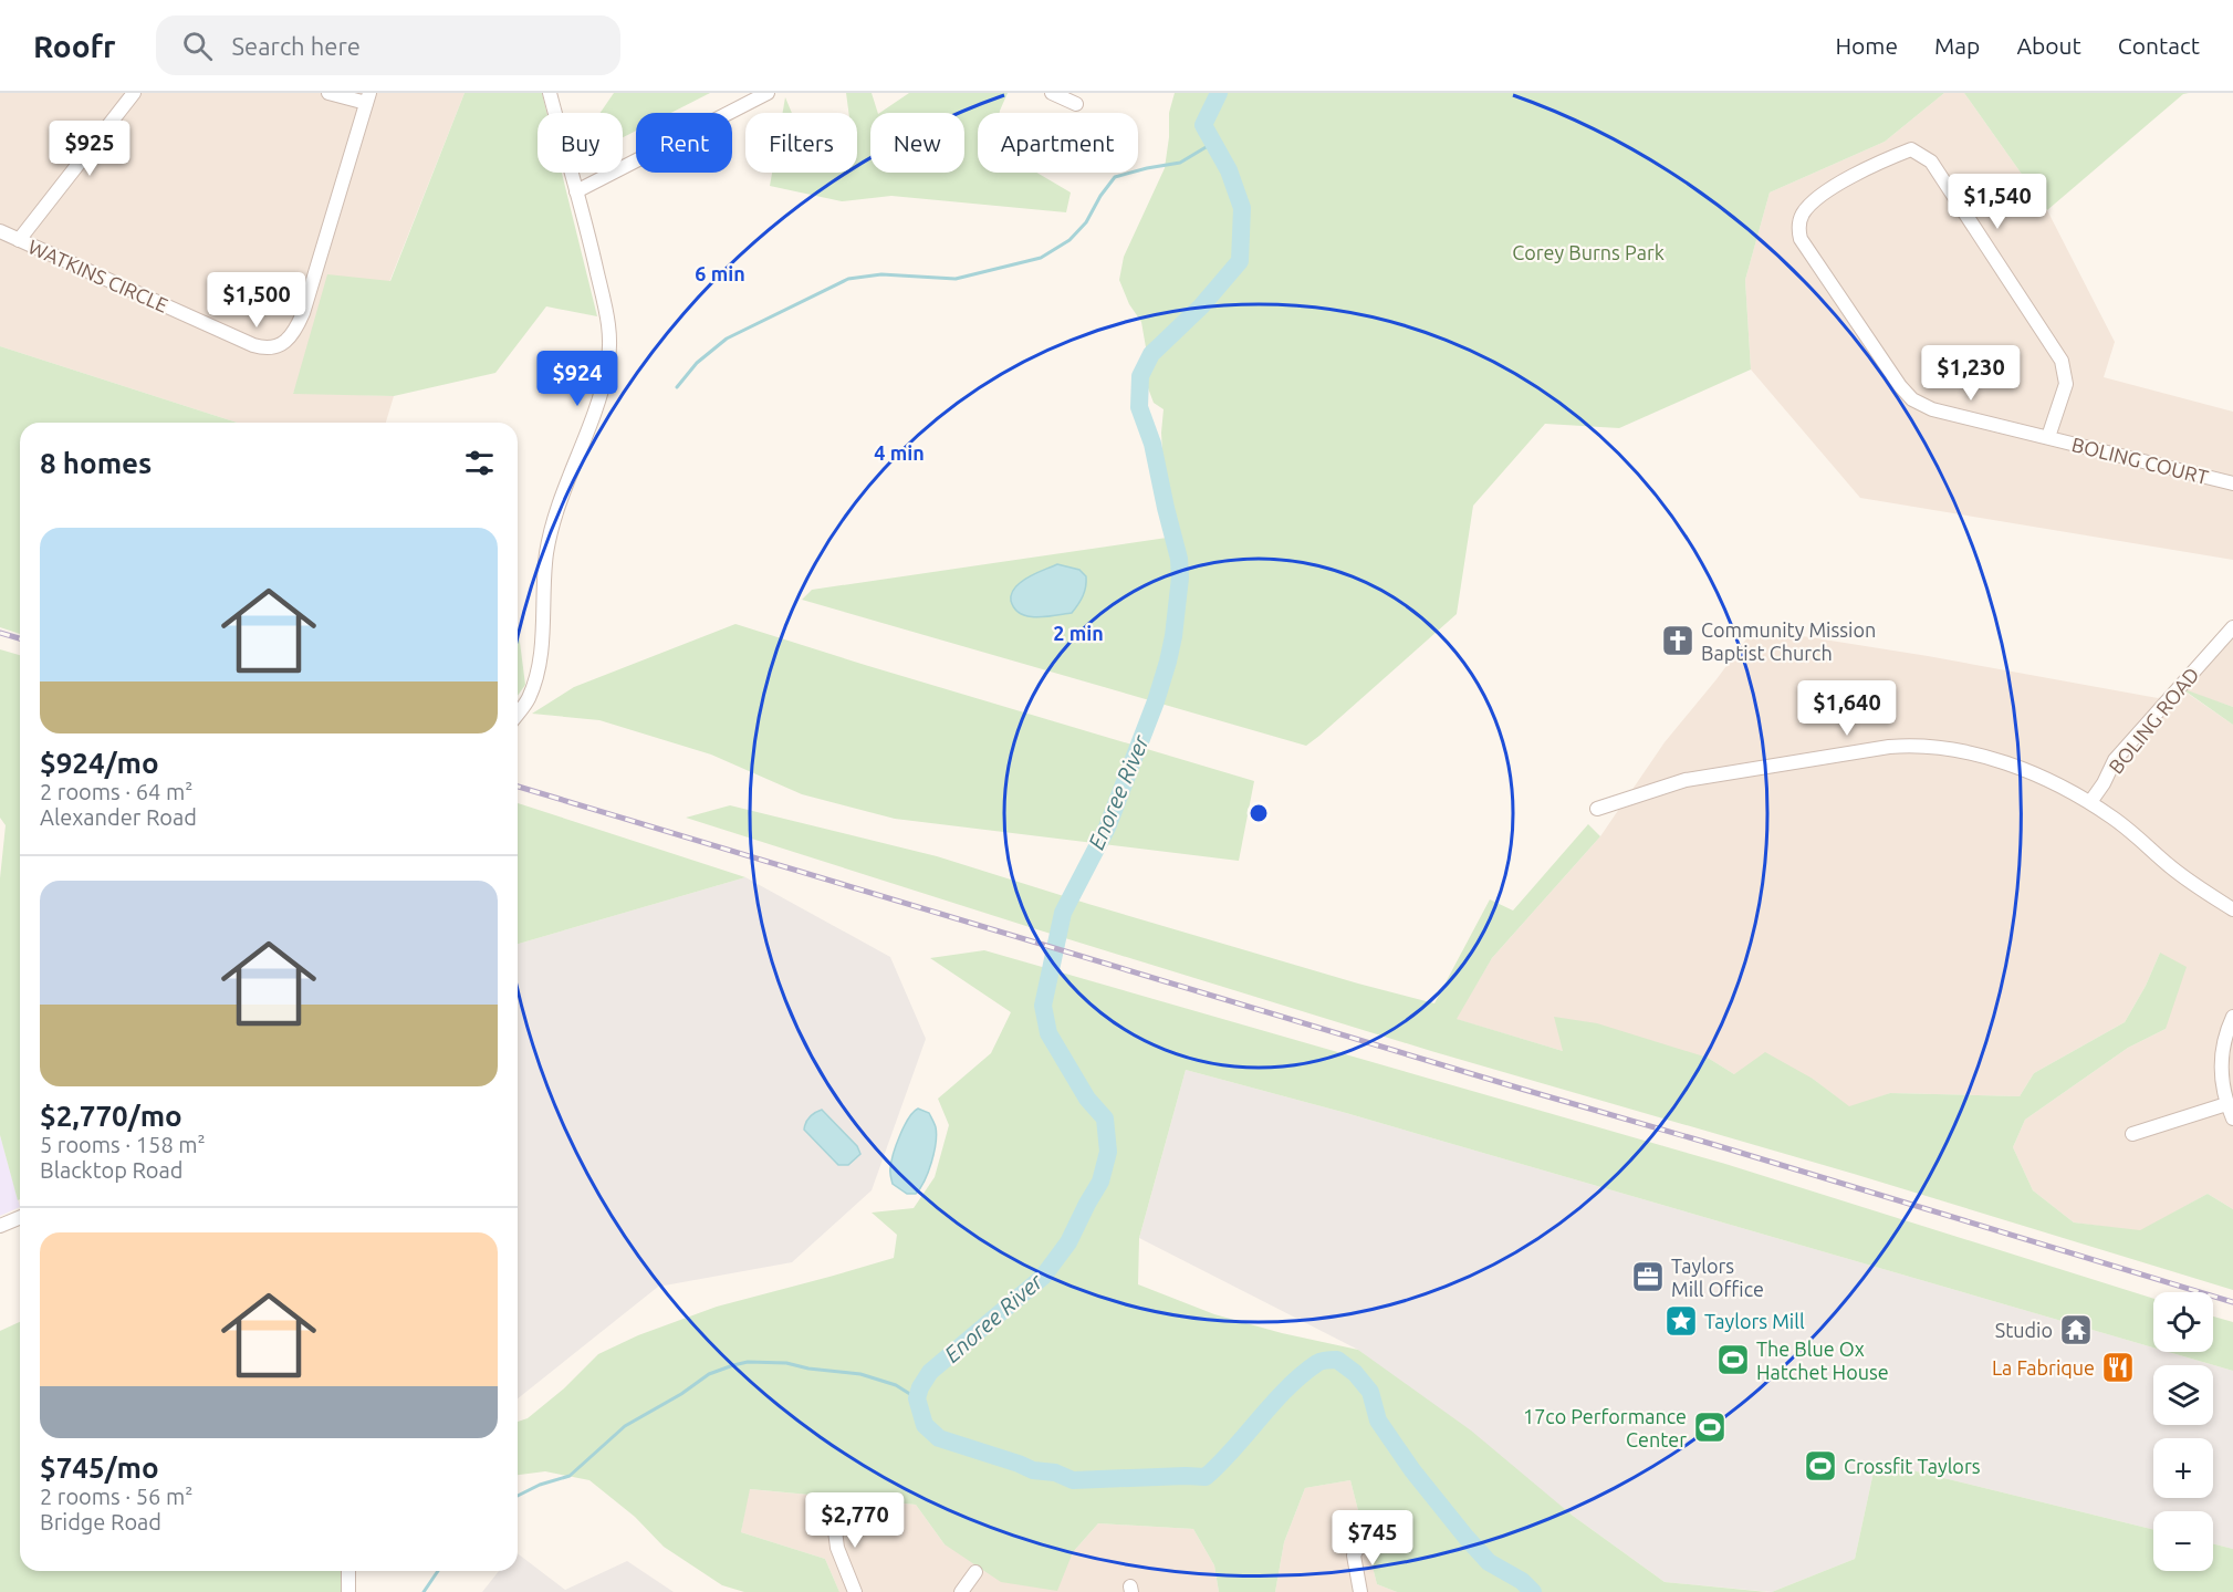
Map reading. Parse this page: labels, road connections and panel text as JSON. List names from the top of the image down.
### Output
{
  "streets": {
    "street": ["WATKINS CIRCLE", "BOLING COURT", "BOLING ROAD"]
  },
  "water": ["Enoree River"],
  "parks": ["Corey Burns Park"],
  "places": {
    "church": ["Community Mission Baptist Church"],
    "office": ["Taylors Mill Office"],
    "place": ["Taylors Mill"],
    "temple": ["Studio"],
    "sports": ["The Blue Ox Hatchet House", "17co Performance Center", "Crossfit Taylors"],
    "restaurant": ["La Fabrique"]
  },
  "page": {
    "header": "Roofr",
    "search": "Search here",
    "nav": [
      "Home",
      "Map",
      "About",
      "Contact"
    ],
    "chip": [
      "Buy",
      "Rent",
      "Filters",
      "New",
      "Apartment"
    ],
    "price": [
      "$925",
      "$1,540",
      "$1,500",
      "$1,230",
      "$924",
      "$1,640",
      "$2,770",
      "$745"
    ],
    "heading": "8 homes",
    "list": [
      {
        "name": "$924/mo",
        "note": "2 rooms · 64 m² · Alexander Road"
      },
      {
        "name": "$2,770/mo",
        "note": "5 rooms · 158 m² · Blacktop Road"
      },
      {
        "name": "$745/mo",
        "note": "2 rooms · 56 m² · Bridge Road"
      }
    ],
    "map_buttons": ["+", "−"]
  },
  "rings": ["6 min", "4 min", "2 min"]
}
